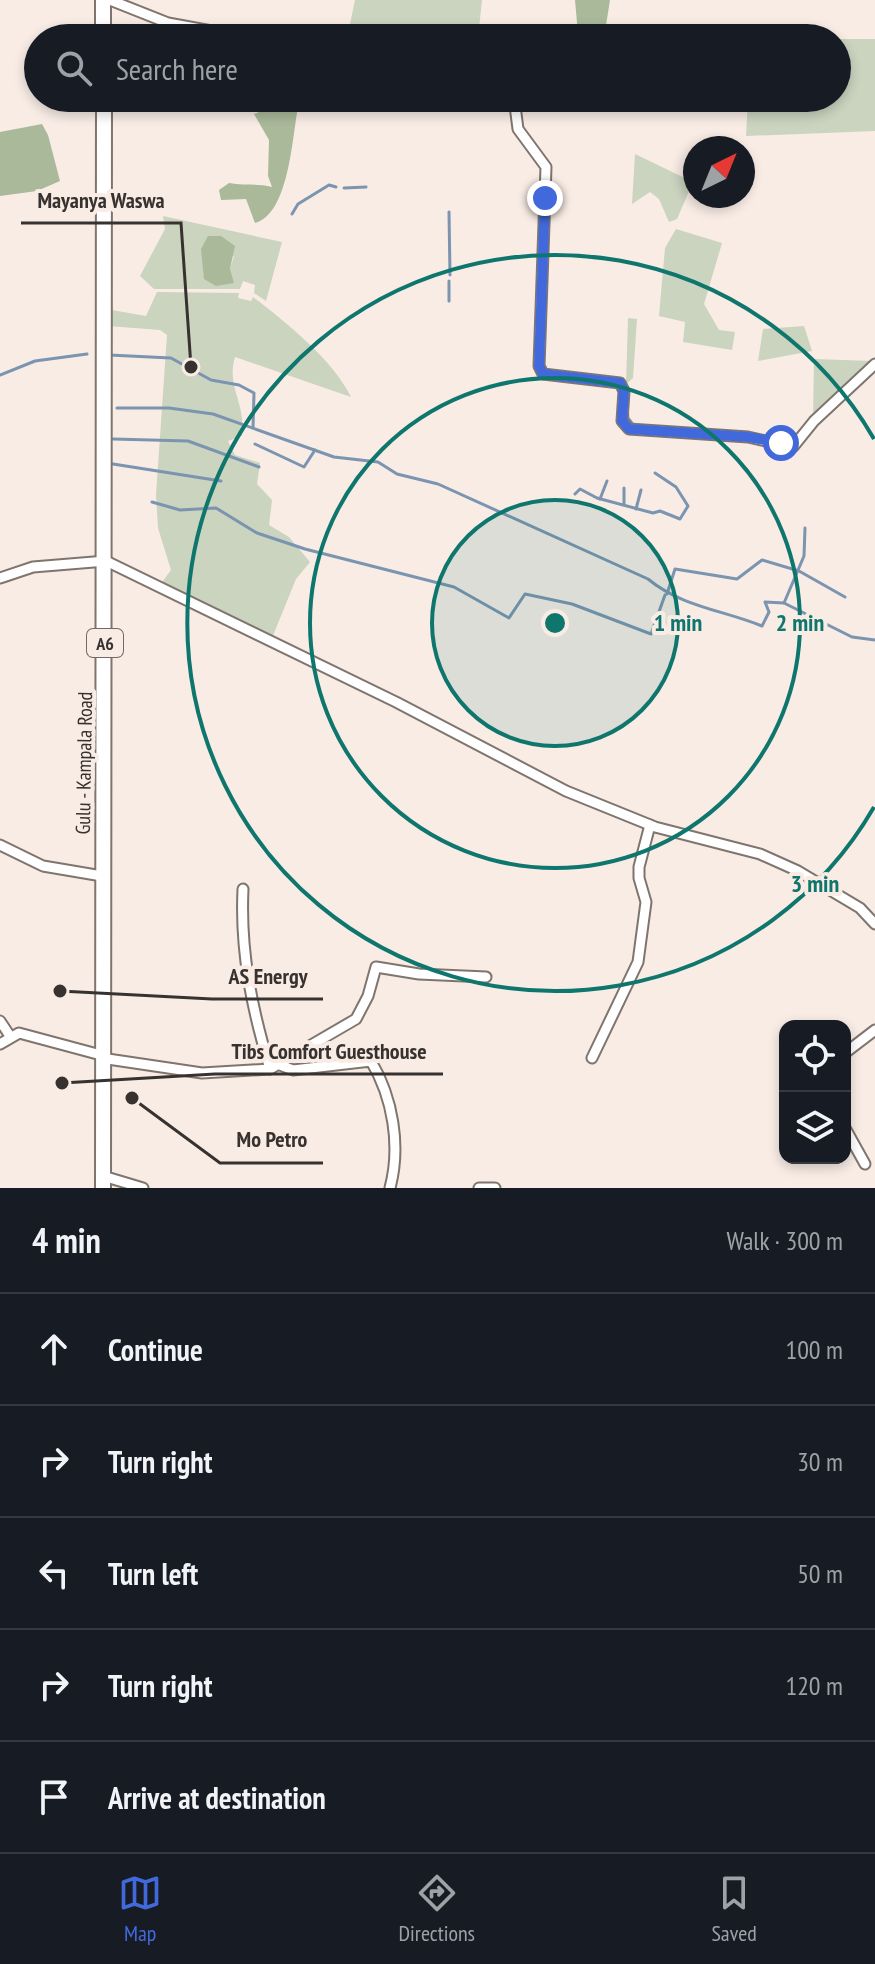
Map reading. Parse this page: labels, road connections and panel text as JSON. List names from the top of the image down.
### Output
{
  "streets": {
    "main road": ["A6", "Gulu - Kampala Road"]
  },
  "places": [
    "Mayanya Waswa",
    "AS Energy",
    "Tibs Comfort Guesthouse",
    "Mo Petro"
  ],
  "north": "top right",
  "page": {
    "search": "Search here",
    "heading": ["4 min", "Walk · 300 m"],
    "list": [
      ["Continue", "100 m"],
      ["Turn right", "30 m"],
      ["Turn left", "50 m"],
      ["Turn right", "120 m"],
      "Arrive at destination"
    ],
    "nav": ["Map", "Directions", "Saved"]
  },
  "rings": ["1 min", "2 min", "3 min"]
}
